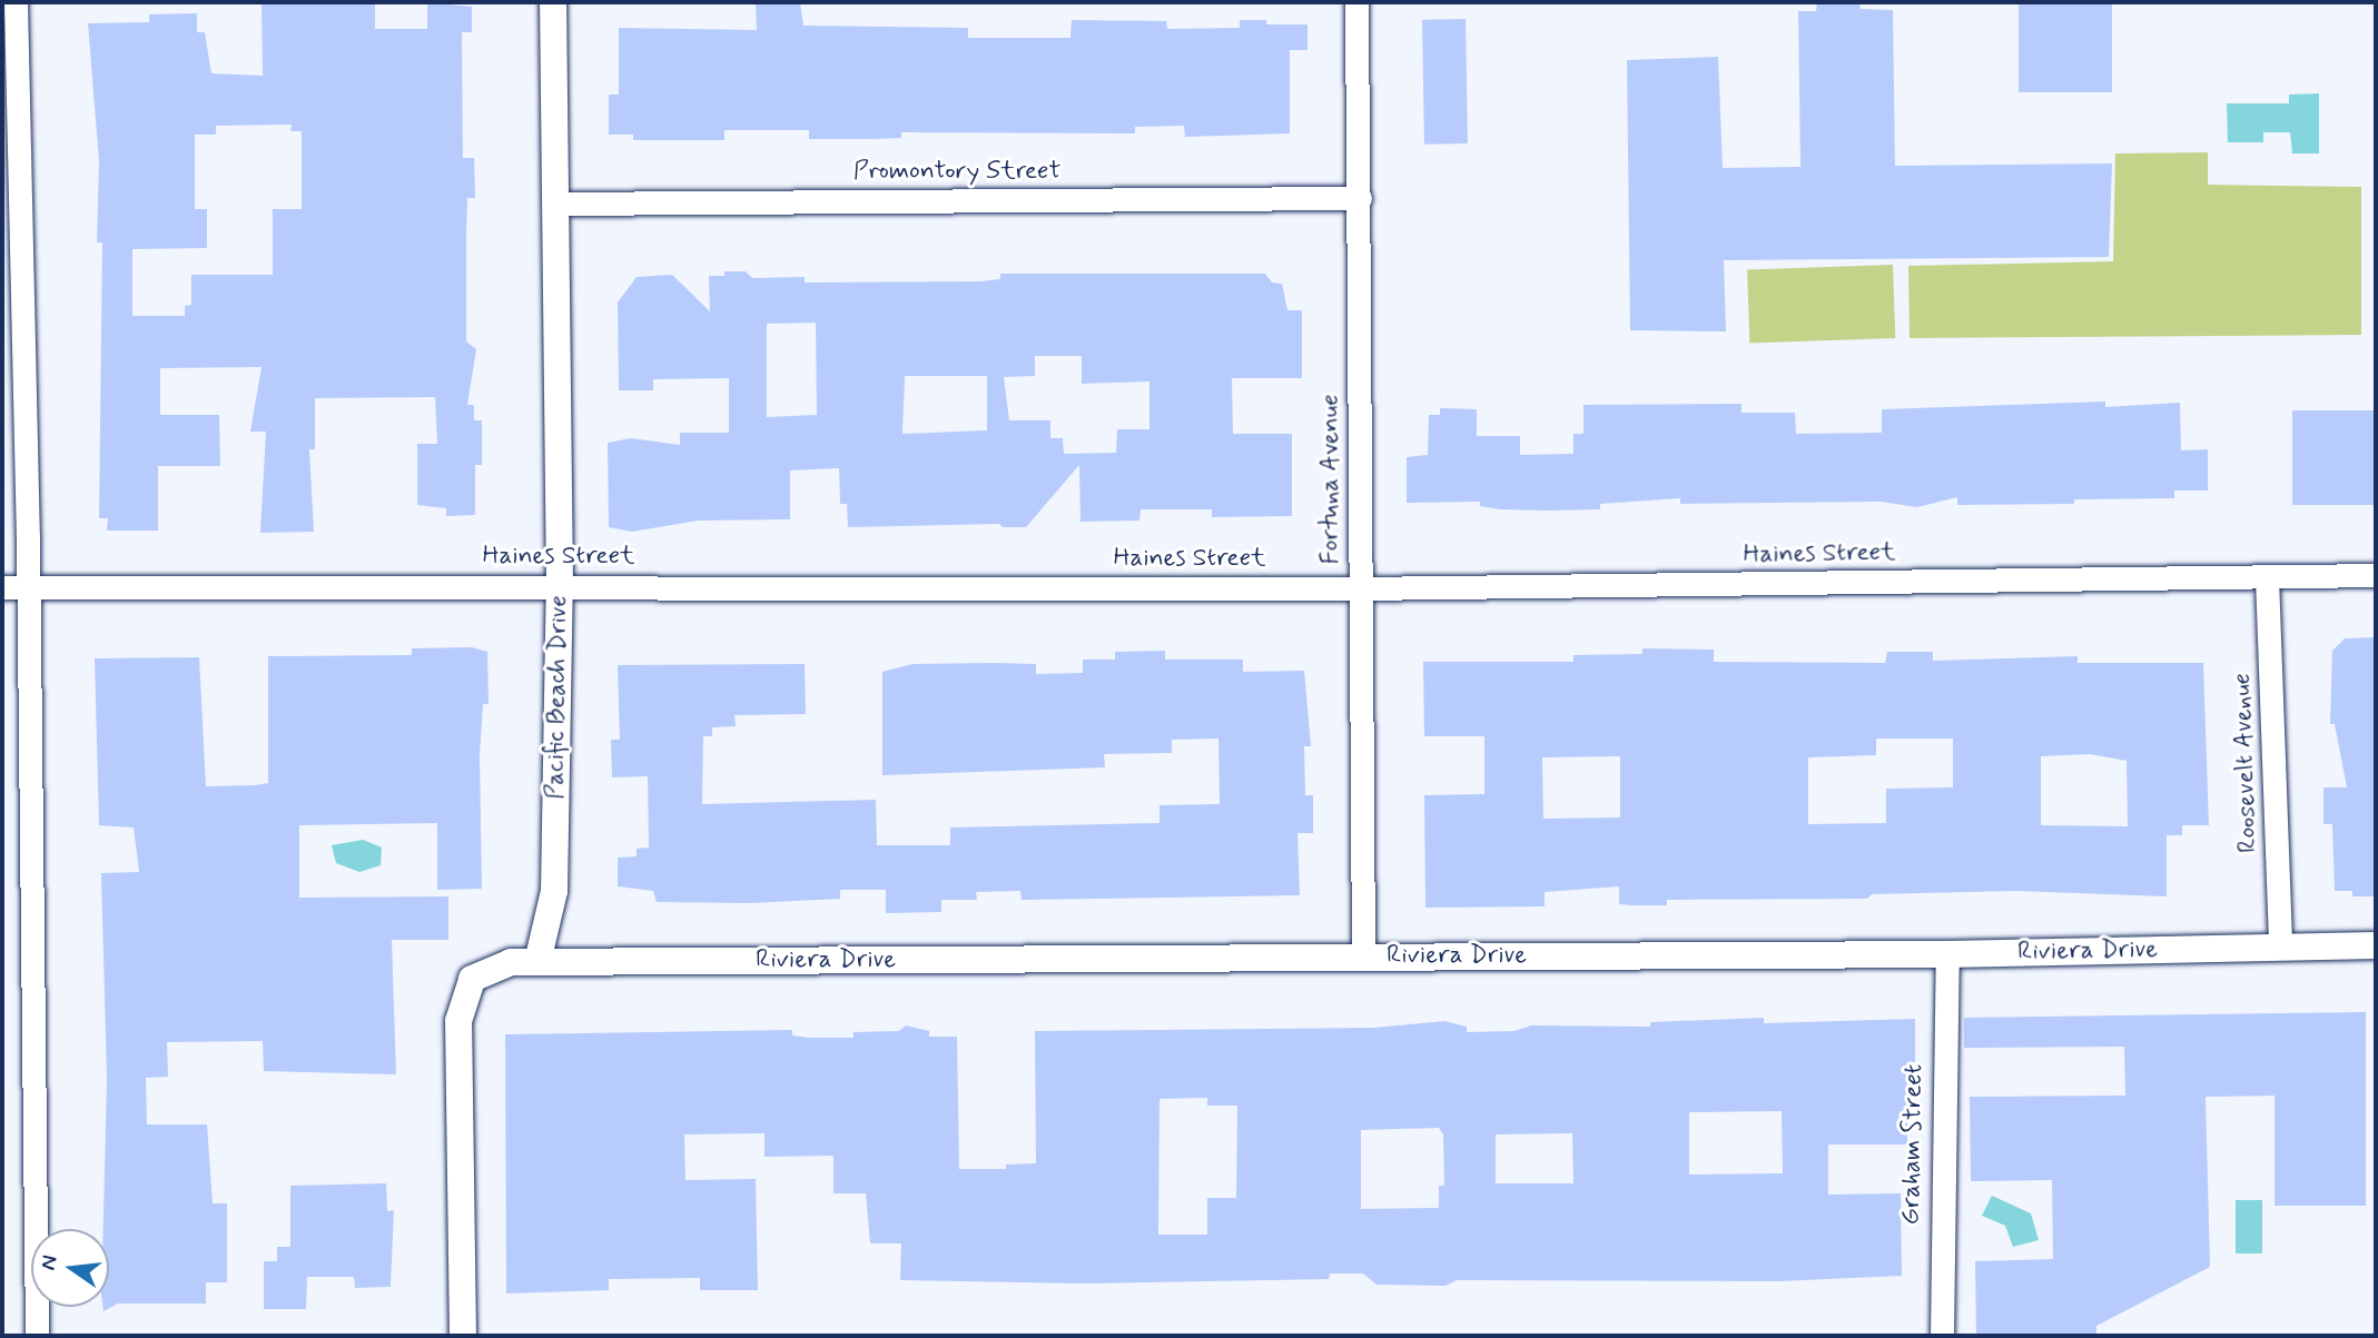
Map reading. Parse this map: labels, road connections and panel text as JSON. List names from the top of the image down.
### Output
{
  "streets": {
    "street": [
      "Promontory Street",
      "Fortuna Avenue",
      "Haines Street",
      "Pacific Beach Drive",
      "Roosevelt Avenue",
      "Riviera Drive",
      "Graham Street"
    ]
  },
  "crossings": [
    ["Promontory Street", "Fortuna Avenue"],
    ["Promontory Street", "Pacific Beach Drive"],
    ["Fortuna Avenue", "Haines Street"],
    ["Fortuna Avenue", "Riviera Drive"],
    ["Haines Street", "Pacific Beach Drive"],
    ["Haines Street", "Roosevelt Avenue"],
    ["Pacific Beach Drive", "Riviera Drive"],
    ["Roosevelt Avenue", "Riviera Drive"],
    ["Riviera Drive", "Graham Street"]
  ],
  "north": "left"
}
